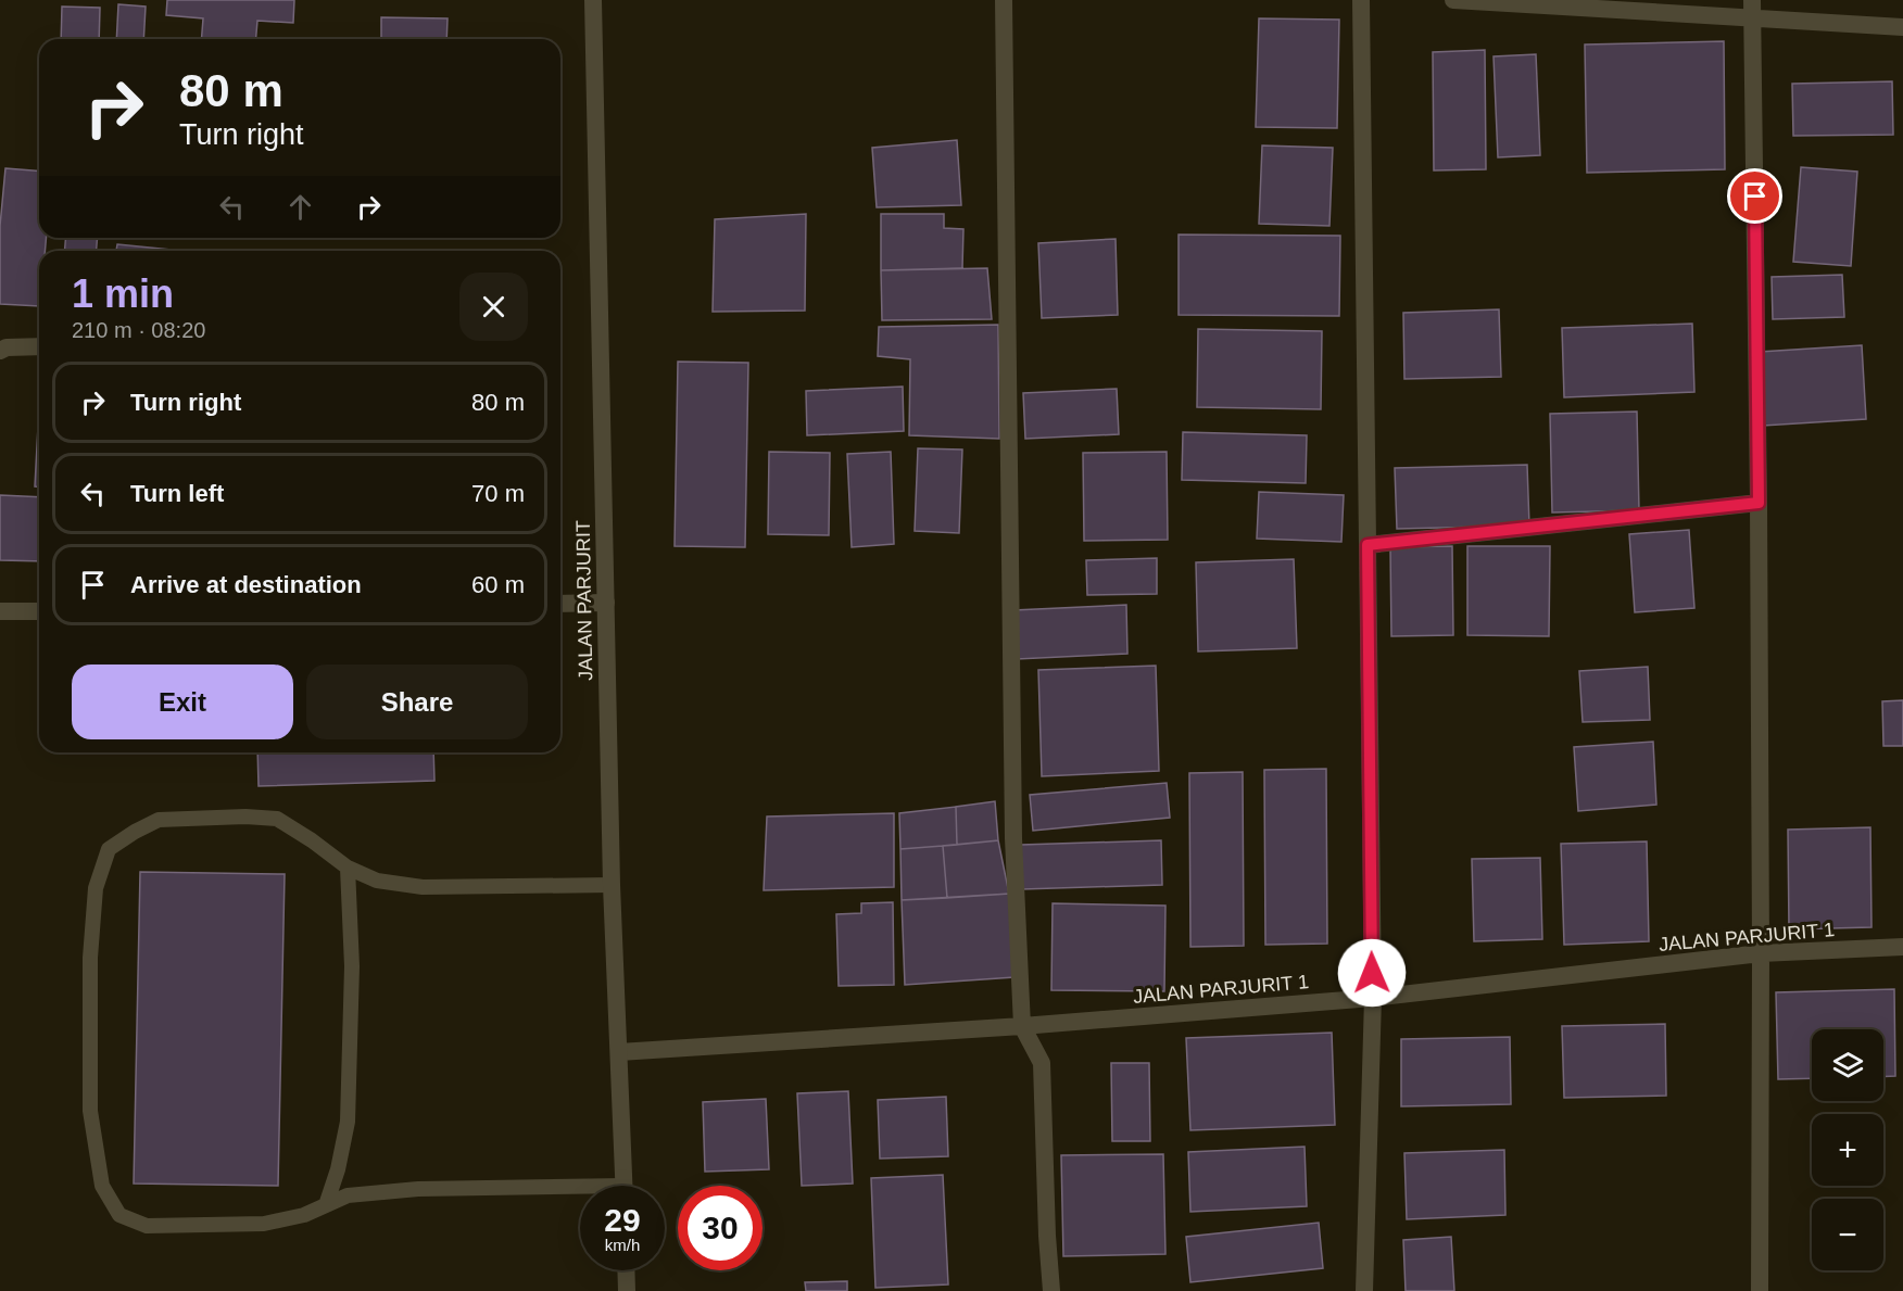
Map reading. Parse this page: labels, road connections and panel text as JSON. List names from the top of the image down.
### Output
{
  "streets": {
    "street": ["JALAN PARJURIT", "JALAN PARJURIT 1"]
  },
  "crossings": [
    ["JALAN PARJURIT", "JALAN PARJURIT 1"]
  ],
  "page": {
    "turn": ["80 m", "Turn right"],
    "heading": ["1 min", "210 m · 08:20"],
    "list": [
      {
        "name": "Turn right",
        "value": "80 m"
      },
      {
        "name": "Turn left",
        "value": "70 m"
      },
      {
        "name": "Arrive at destination",
        "value": "60 m"
      }
    ],
    "buttons": ["Exit", "Share"],
    "map_buttons": ["+", "−"],
    "speed": "29 km/h",
    "limit": "30"
  }
}
